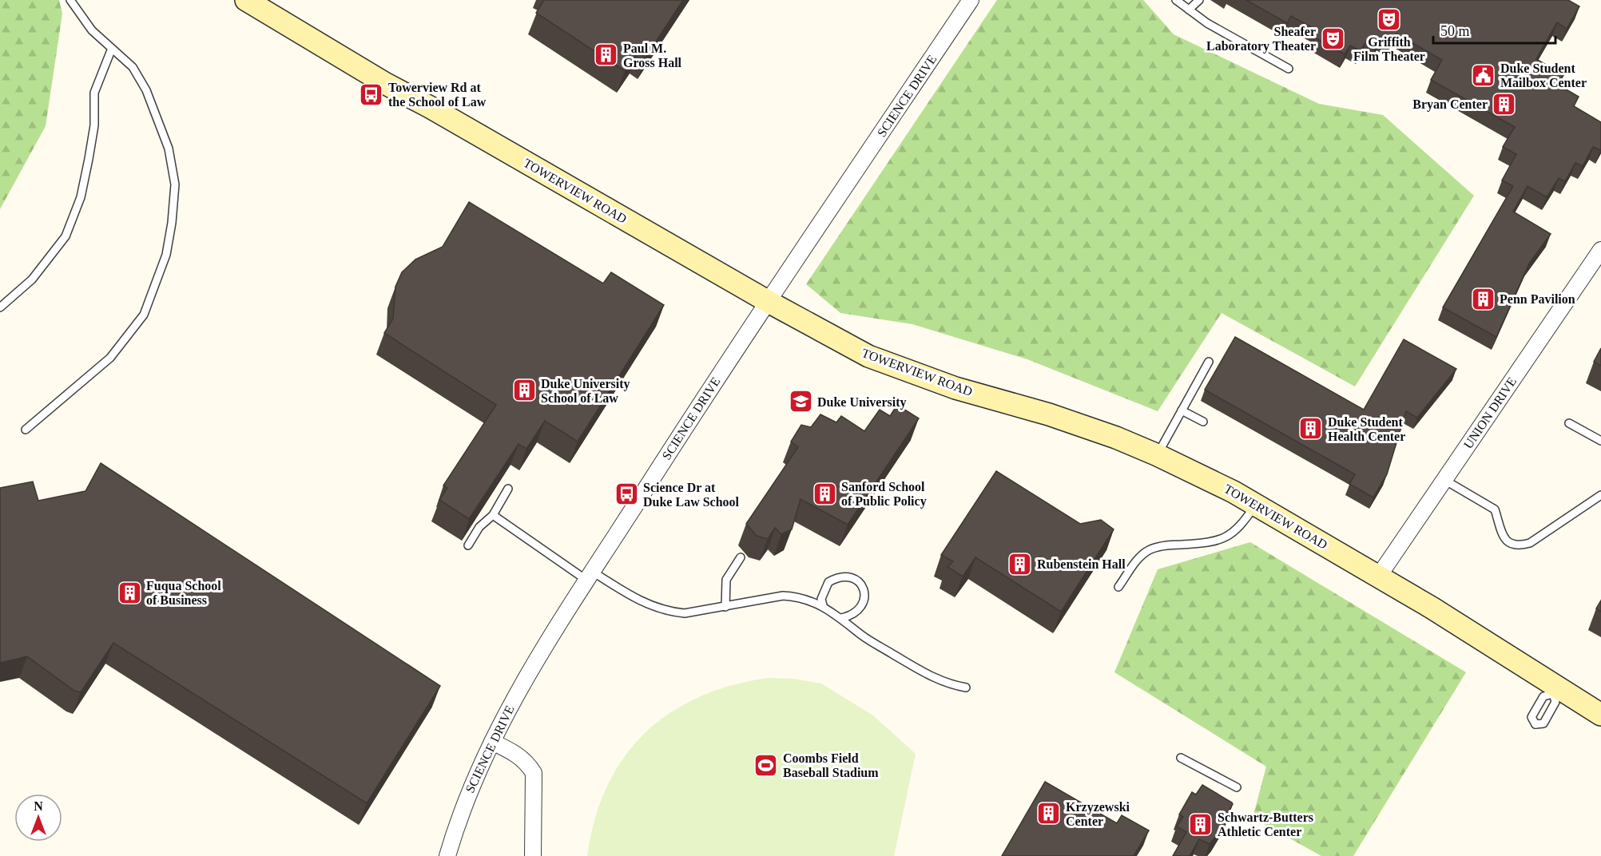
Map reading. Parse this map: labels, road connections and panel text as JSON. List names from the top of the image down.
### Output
{
  "streets": {
    "street": ["SCIENCE DRIVE", "TOWERVIEW ROAD", "UNION DRIVE"]
  },
  "crossings": [
    ["SCIENCE DRIVE", "TOWERVIEW ROAD"],
    ["TOWERVIEW ROAD", "UNION DRIVE"]
  ],
  "places": {
    "theatre": ["Griffith Film Theater", "Sheafer Laboratory Theater"],
    "building": [
      "Paul M. Gross Hall",
      "Bryan Center",
      "Penn Pavilion",
      "Duke University School of Law",
      "Duke Student Health Center",
      "Sanford School of Public Policy",
      "Rubenstein Hall",
      "Fuqua School of Business",
      "Krzyzewski Center",
      "Schwartz-Butters Athletic Center"
    ],
    "public building": ["Duke Student Mailbox Center"],
    "bus stop": ["Towerview Rd at the School of Law", "Science Dr at Duke Law School"],
    "school or university": ["Duke University"],
    "sports": ["Coombs Field Baseball Stadium"]
  },
  "scale_bar": "50 m",
  "north": "top"
}
